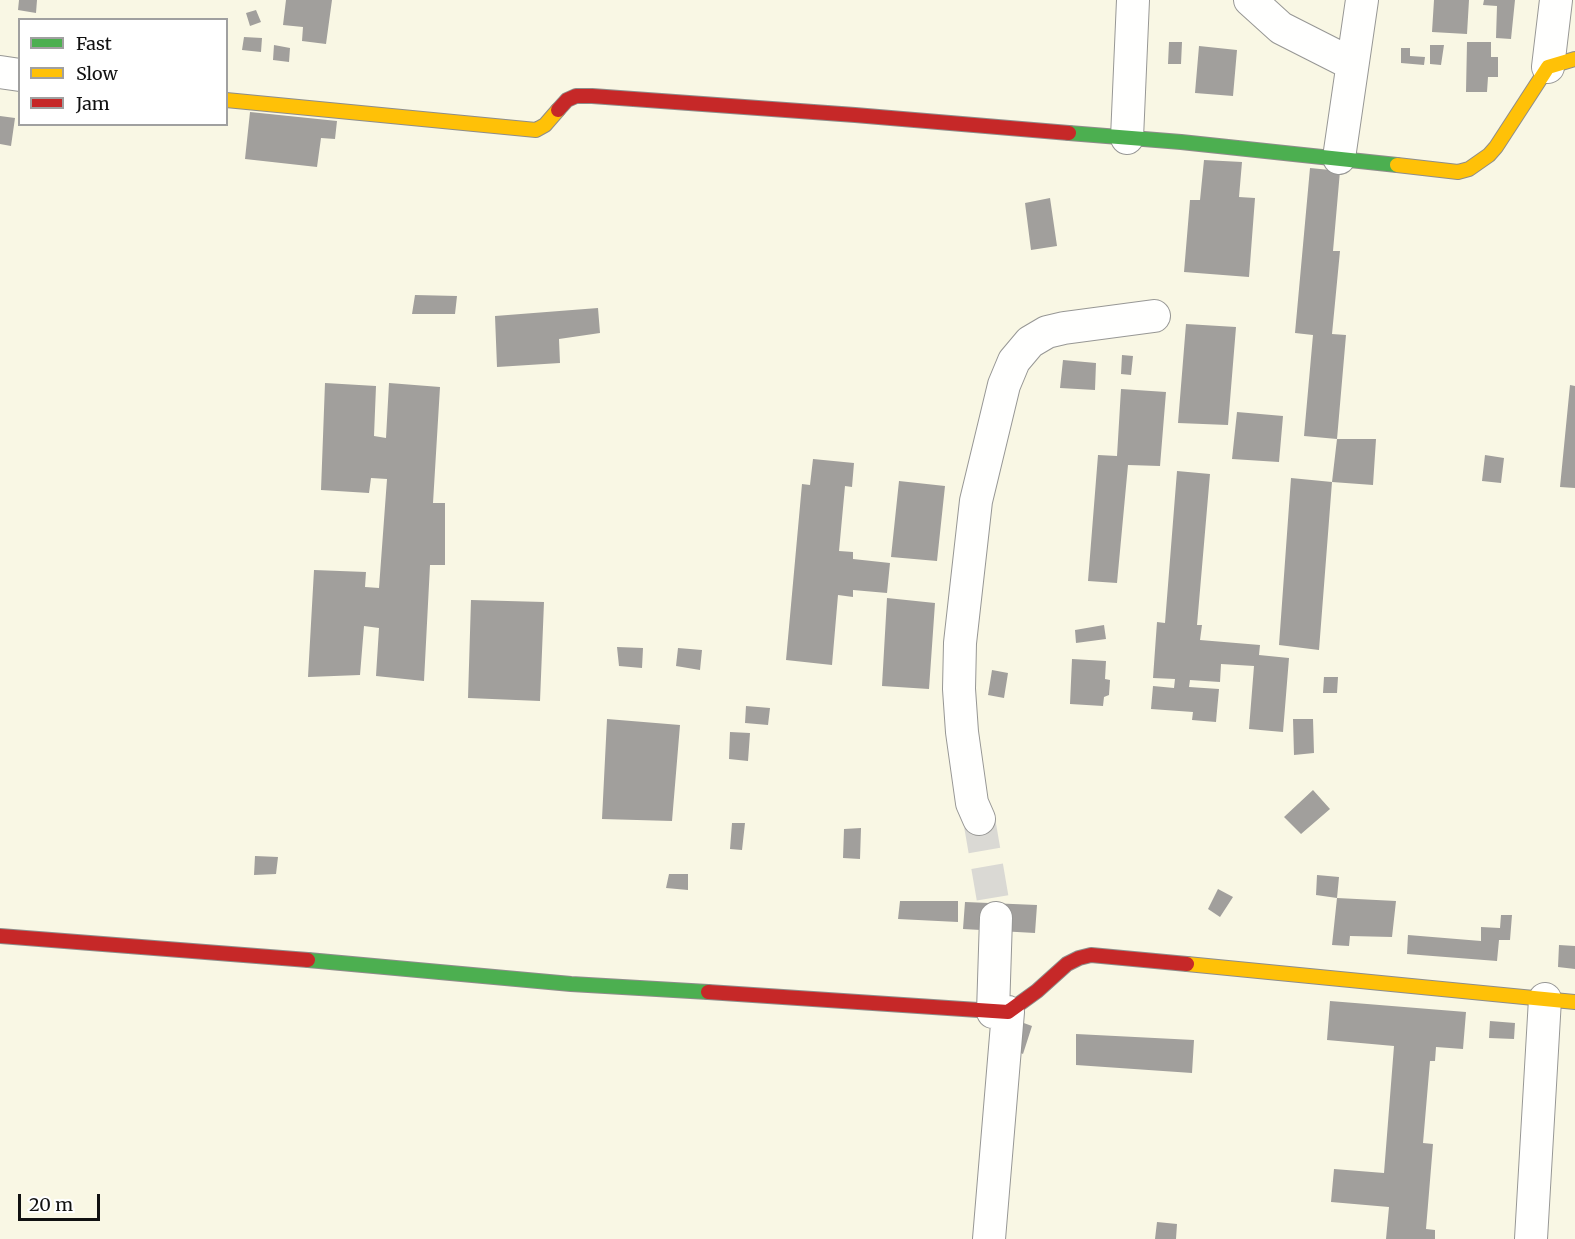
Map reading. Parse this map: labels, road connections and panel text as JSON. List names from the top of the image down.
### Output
{
  "legend": ["Fast", "Slow", "Jam"],
  "scale_bar": "20 m"
}
